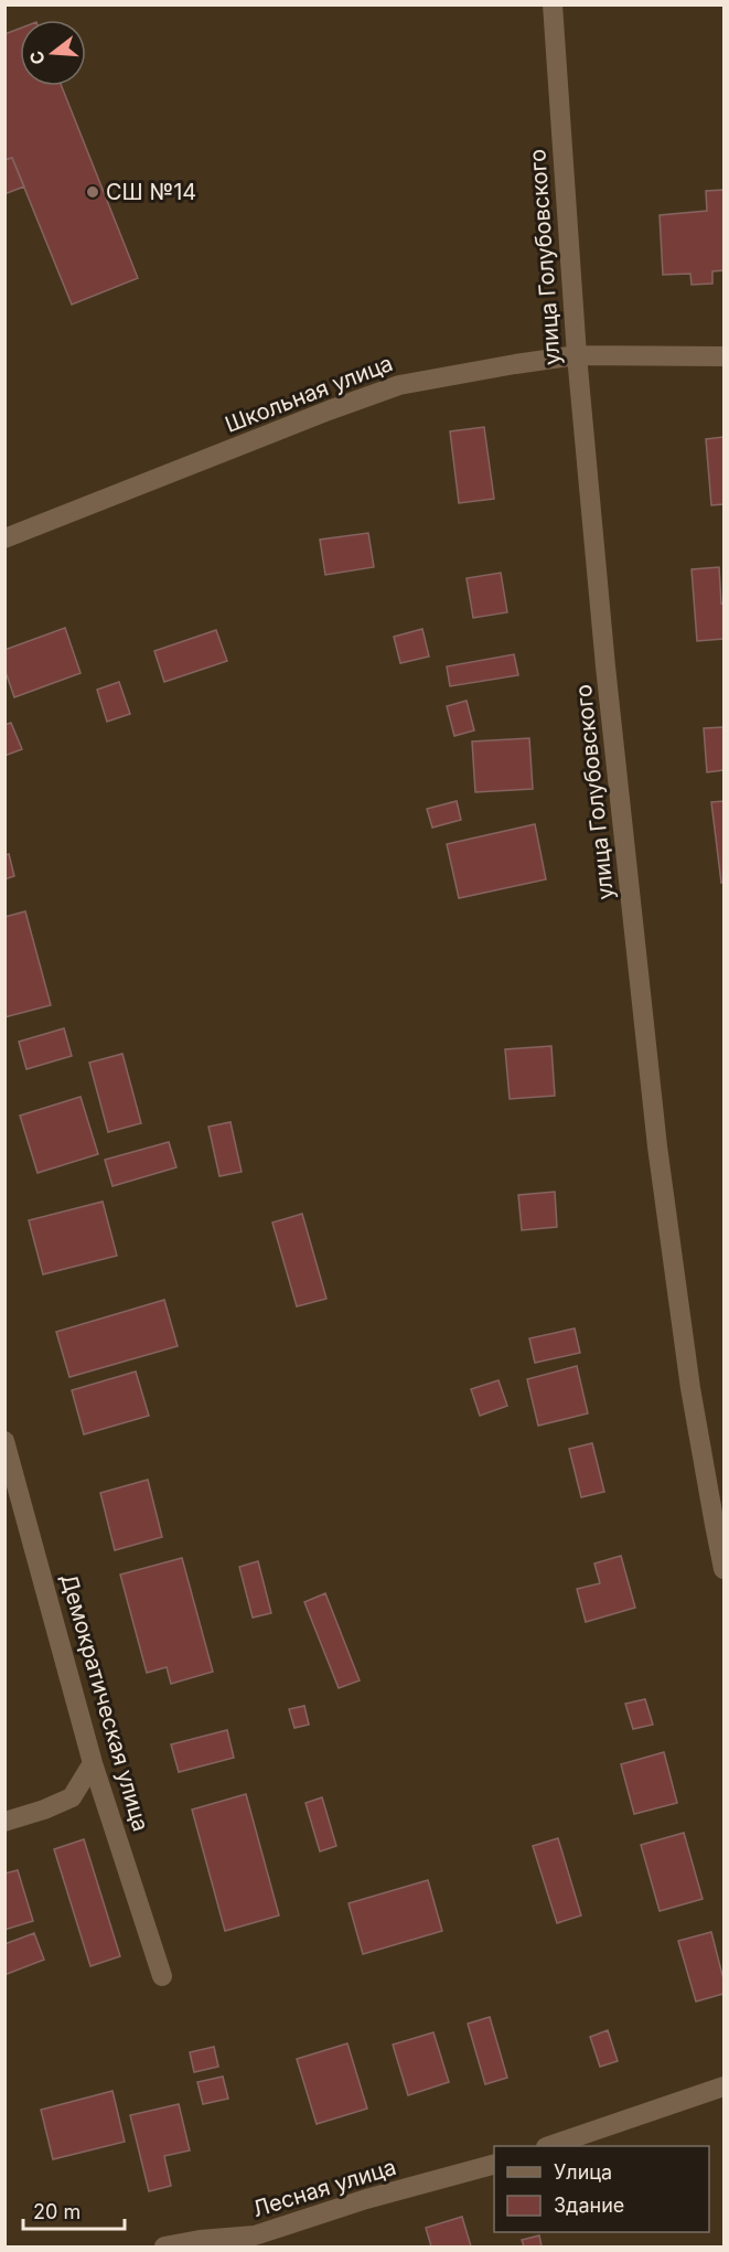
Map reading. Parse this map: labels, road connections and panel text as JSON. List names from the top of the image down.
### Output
{
  "streets": {
    "street": [
      "улица Голубовского",
      "Школьная улица",
      "Демократическая улица",
      "Лесная улица"
    ]
  },
  "crossings": [
    ["улица Голубовского", "Школьная улица"]
  ],
  "places": ["СШ №14"],
  "legend": ["Улица", "Здание"],
  "scale_bar": "20 m",
  "north": "left"
}
